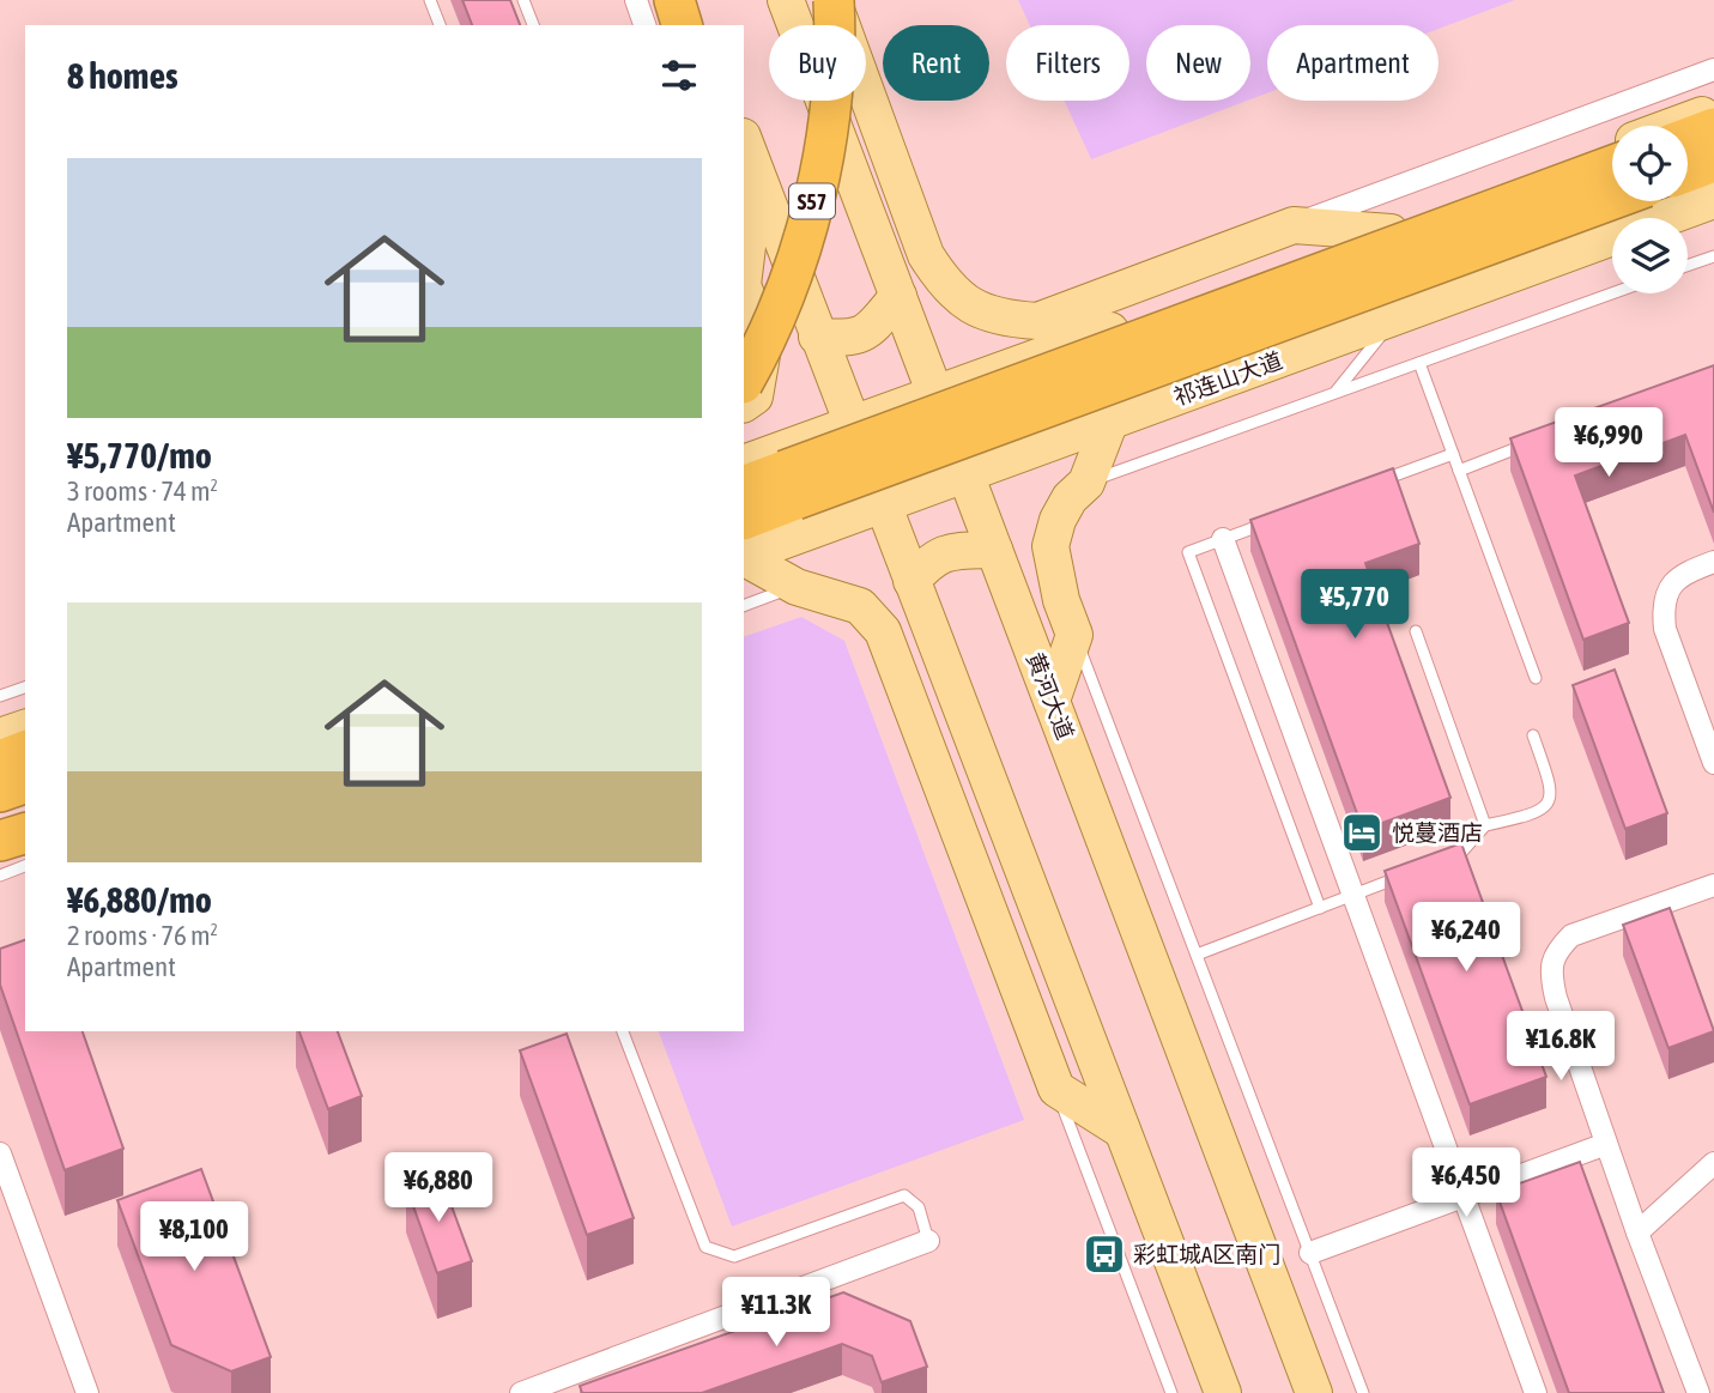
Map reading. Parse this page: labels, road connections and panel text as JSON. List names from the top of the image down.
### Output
{
  "streets": {
    "highway": ["S57"],
    "main road": ["祁连山大道", "黄河大道"]
  },
  "crossings": [
    ["祁连山大道", "黄河大道"]
  ],
  "places": {
    "hotel": ["悦蔓酒店"],
    "bus stop": ["彩虹城A区南门"]
  },
  "page": {
    "chip": [
      "Buy",
      "Rent",
      "Filters",
      "New",
      "Apartment"
    ],
    "heading": "8 homes",
    "list": [
      {
        "name": "¥5,770/mo",
        "note": "3 rooms · 74 m² · Apartment"
      },
      {
        "name": "¥6,880/mo",
        "note": "2 rooms · 76 m² · Apartment"
      }
    ],
    "price": [
      "¥6,990",
      "¥5,770",
      "¥6,240",
      "¥16.8K",
      "¥6,450",
      "¥6,880",
      "¥8,100",
      "¥11.3K"
    ]
  }
}
